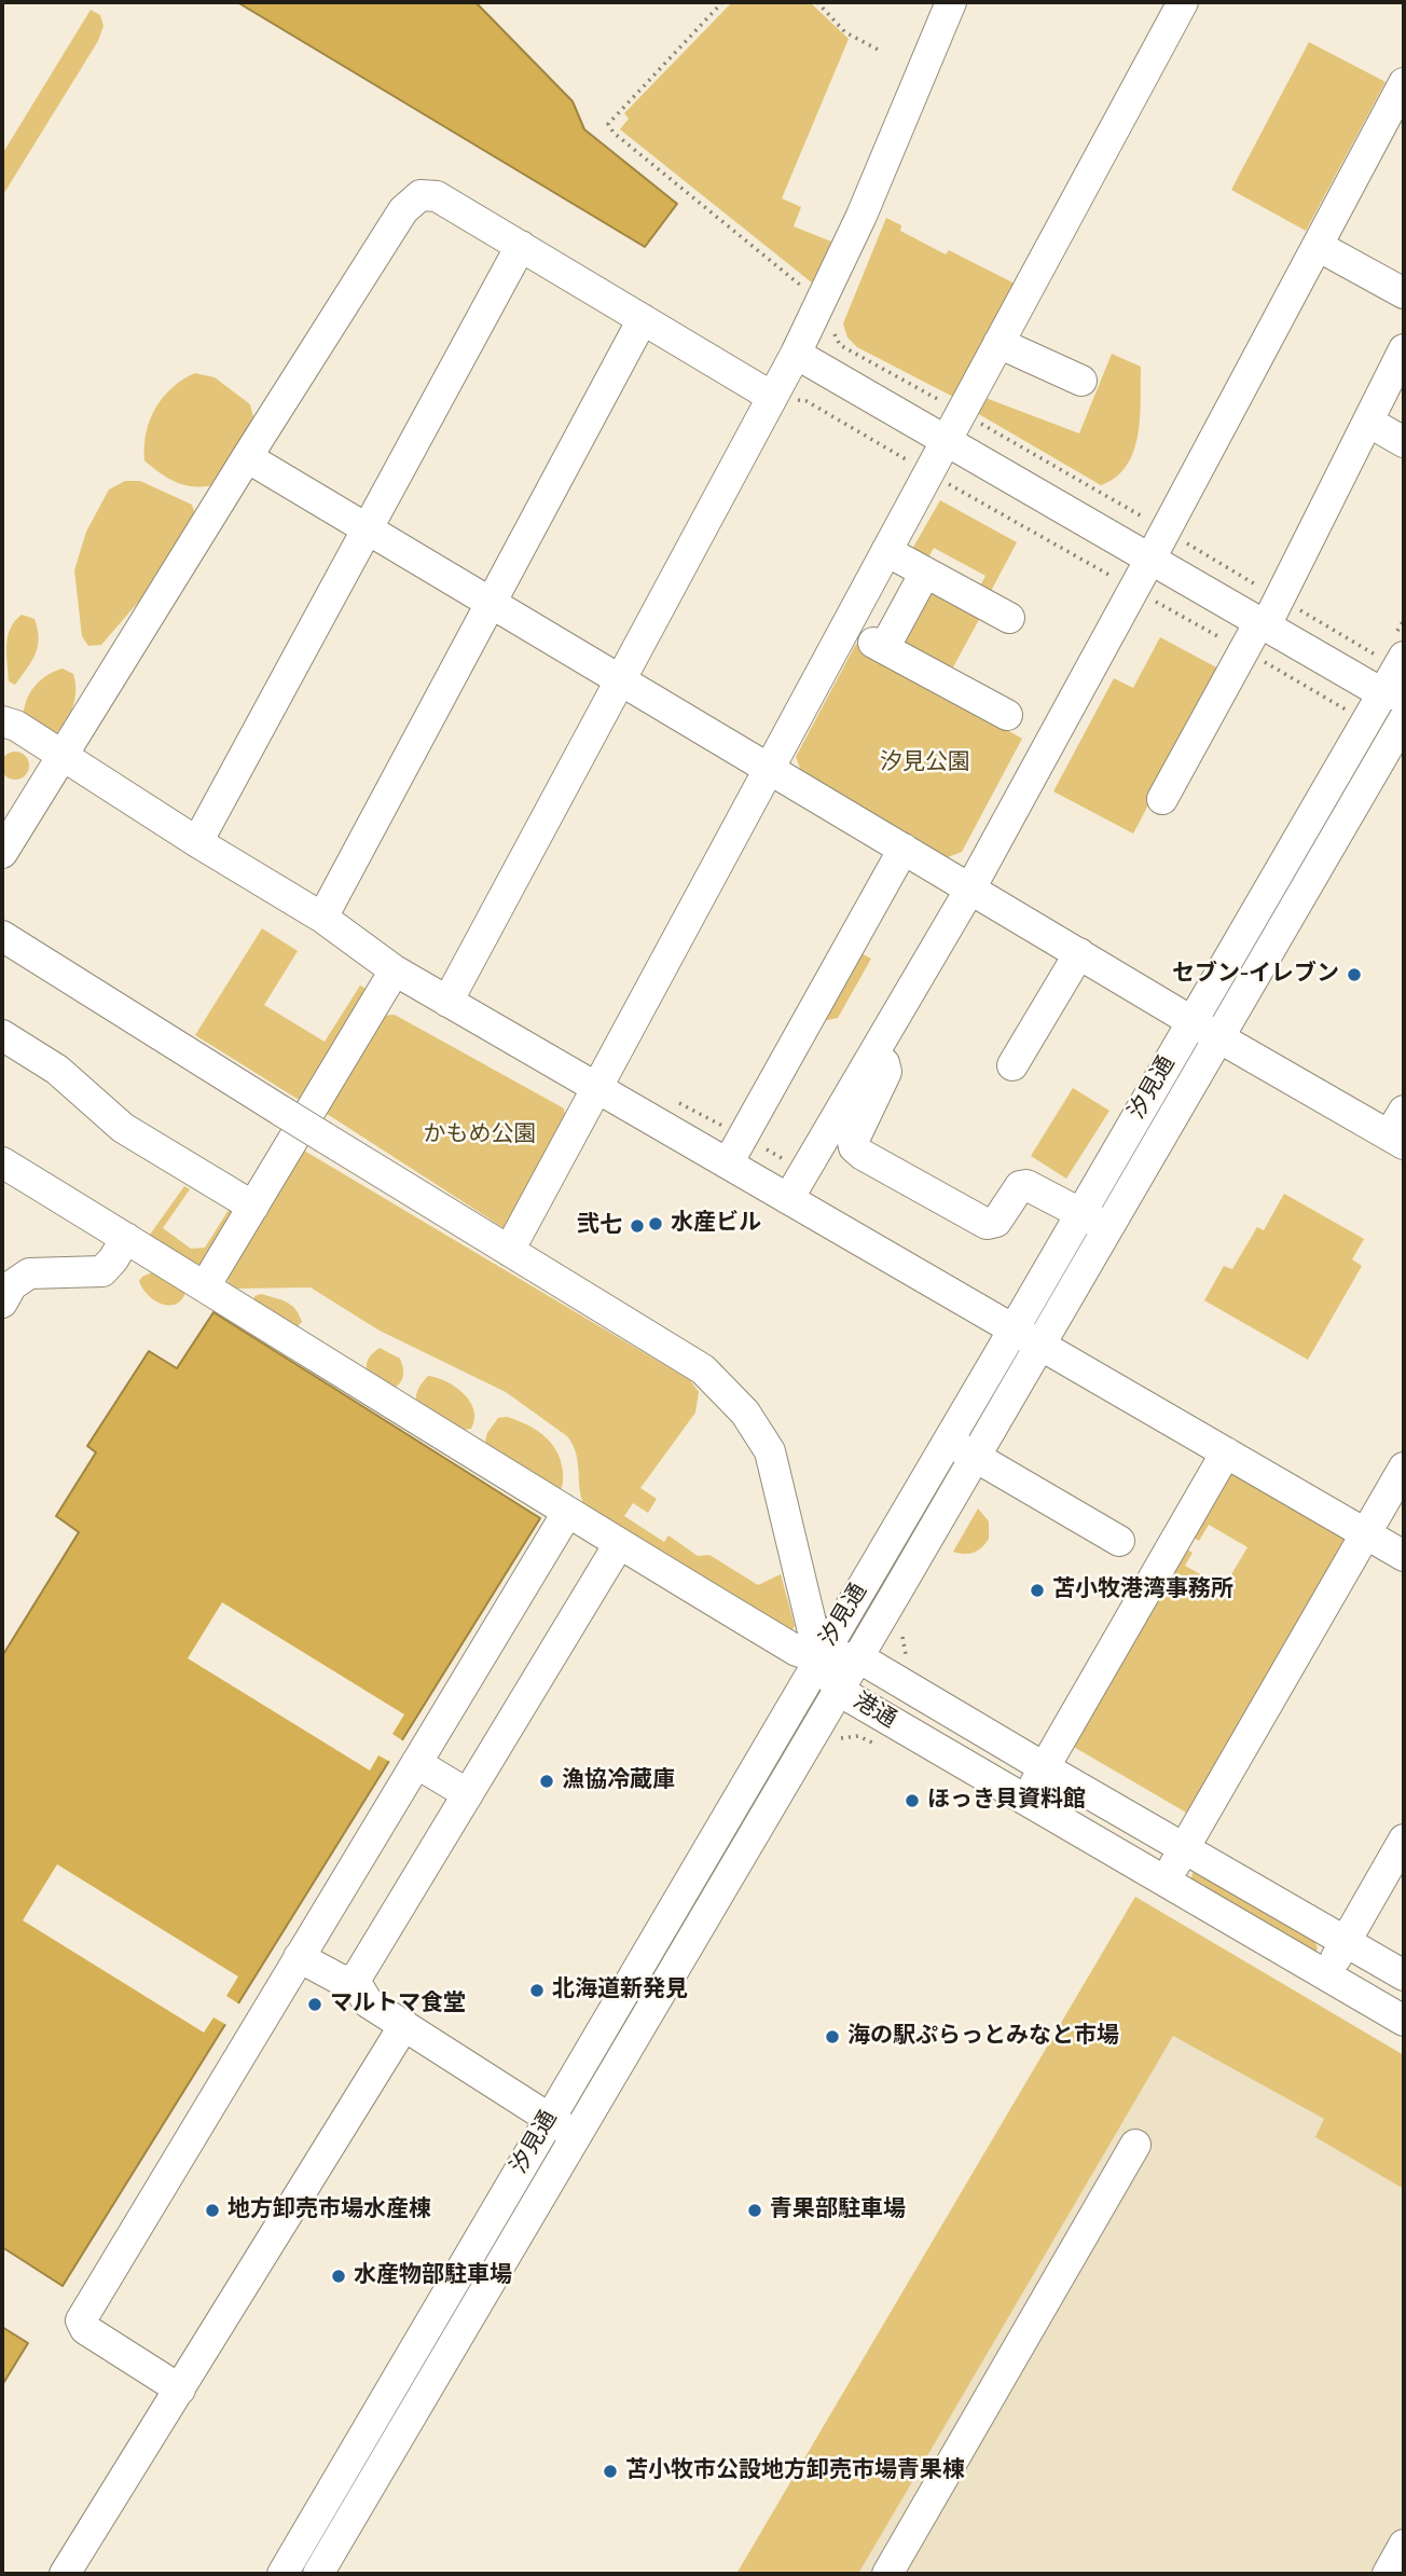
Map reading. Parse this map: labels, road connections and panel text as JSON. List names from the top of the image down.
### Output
{
  "streets": {
    "street": ["汐見通", "港通"]
  },
  "crossings": [
    ["汐見通", "港通"]
  ],
  "parks": ["汐見公園", "かもめ公園"],
  "places": [
    "セブン-イレブン",
    "水産ビル",
    "弐七",
    "苫小牧港湾事務所",
    "漁協冷蔵庫",
    "ほっき貝資料館",
    "北海道新発見",
    "マルトマ食堂",
    "海の駅ぷらっとみなと市場",
    "地方卸売市場水産棟",
    "青果部駐車場",
    "水産物部駐車場",
    "苫小牧市公設地方卸売市場青果棟"
  ]
}
